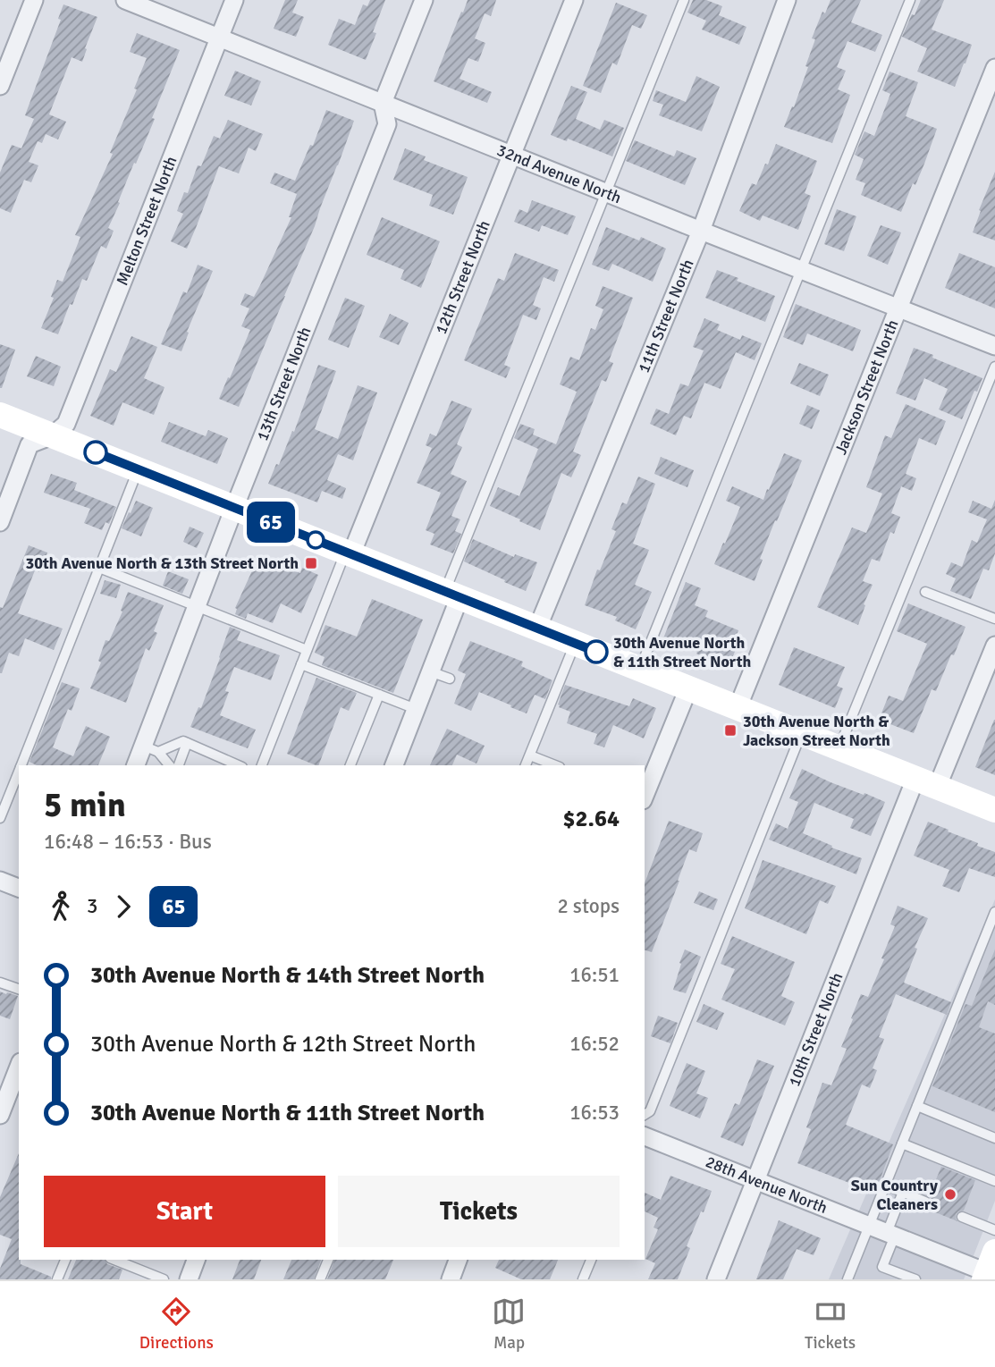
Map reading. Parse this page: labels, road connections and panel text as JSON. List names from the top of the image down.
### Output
{
  "streets": {
    "street": [
      "32nd Avenue North",
      "Melton Street North",
      "12th Street North",
      "11th Street North",
      "13th Street North",
      "Jackson Street North",
      "10th Street North",
      "28th Avenue North"
    ]
  },
  "crossings": [
    ["32nd Avenue North", "Melton Street North"],
    ["32nd Avenue North", "12th Street North"],
    ["32nd Avenue North", "11th Street North"],
    ["32nd Avenue North", "13th Street North"],
    ["32nd Avenue North", "Jackson Street North"],
    ["10th Street North", "28th Avenue North"]
  ],
  "places": {
    "transit": ["30th Avenue North & 13th Street North", "30th Avenue North & Jackson Street North"],
    "other": ["30th Avenue North & 11th Street North", "Sun Country Cleaners"]
  },
  "lines": ["bus line 65"],
  "page": {
    "on_map": "65",
    "heading": ["5 min", "16:48 – 16:53 · Bus", "$2.64"],
    "legs": ["3", "65", "2 stops"],
    "list": [
      {
        "name": "30th Avenue North & 14th Street North",
        "value": "16:51"
      },
      {
        "name": "30th Avenue North & 12th Street North",
        "value": "16:52"
      },
      {
        "name": "30th Avenue North & 11th Street North",
        "value": "16:53"
      }
    ],
    "buttons": ["Start", "Tickets"],
    "tabs": ["Directions", "Map", "Tickets"]
  }
}
